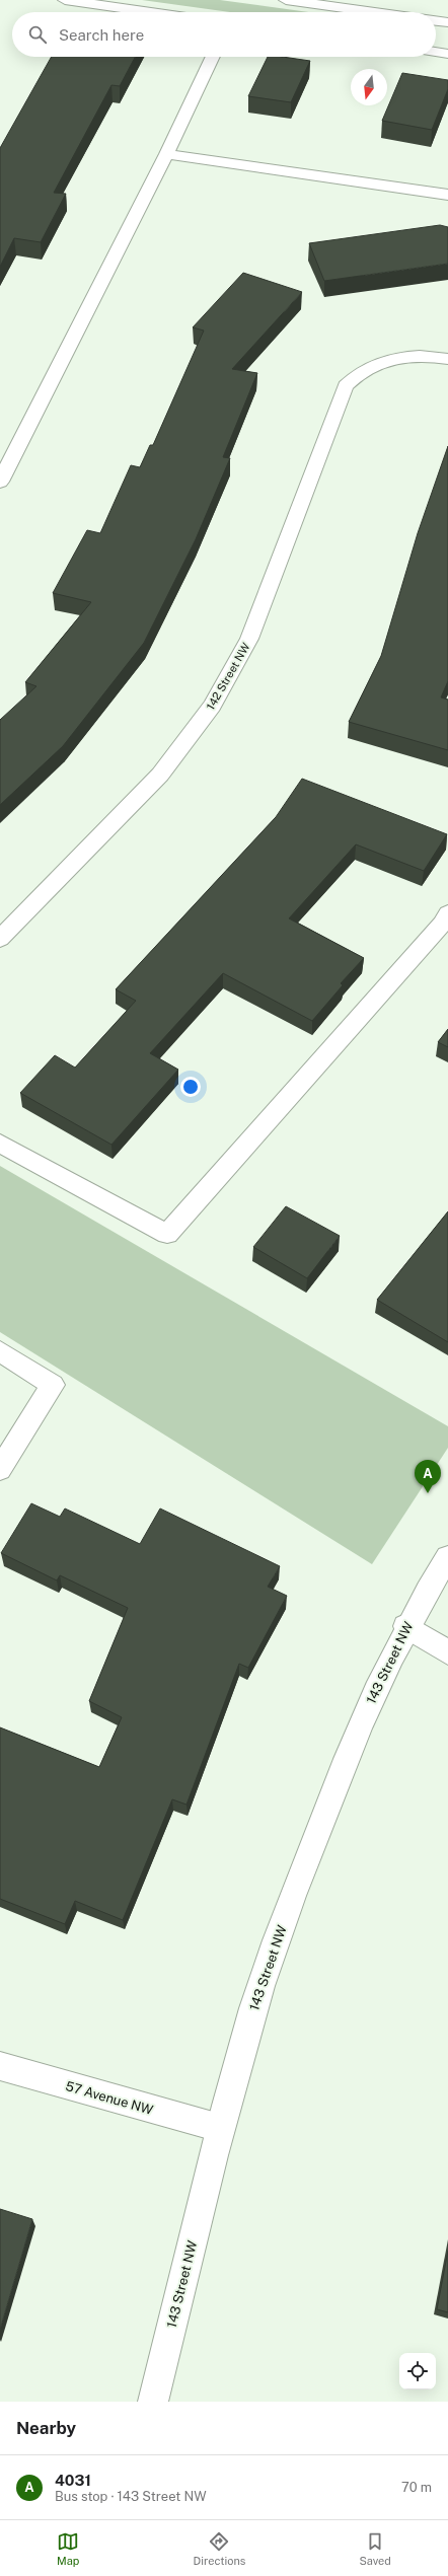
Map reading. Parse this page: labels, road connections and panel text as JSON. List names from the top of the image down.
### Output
{
  "streets": {
    "street": ["142 Street NW", "143 Street NW", "57 Avenue NW"]
  },
  "crossings": [
    ["143 Street NW", "57 Avenue NW"]
  ],
  "north": "bottom",
  "page": {
    "search": "Search here",
    "pins": "A",
    "heading": "Nearby",
    "list": [
      {
        "mark": "A",
        "name": "4031",
        "note": "Bus stop · 143 Street NW",
        "value": "70 m"
      }
    ],
    "nav": ["Map", "Directions", "Saved"]
  }
}
